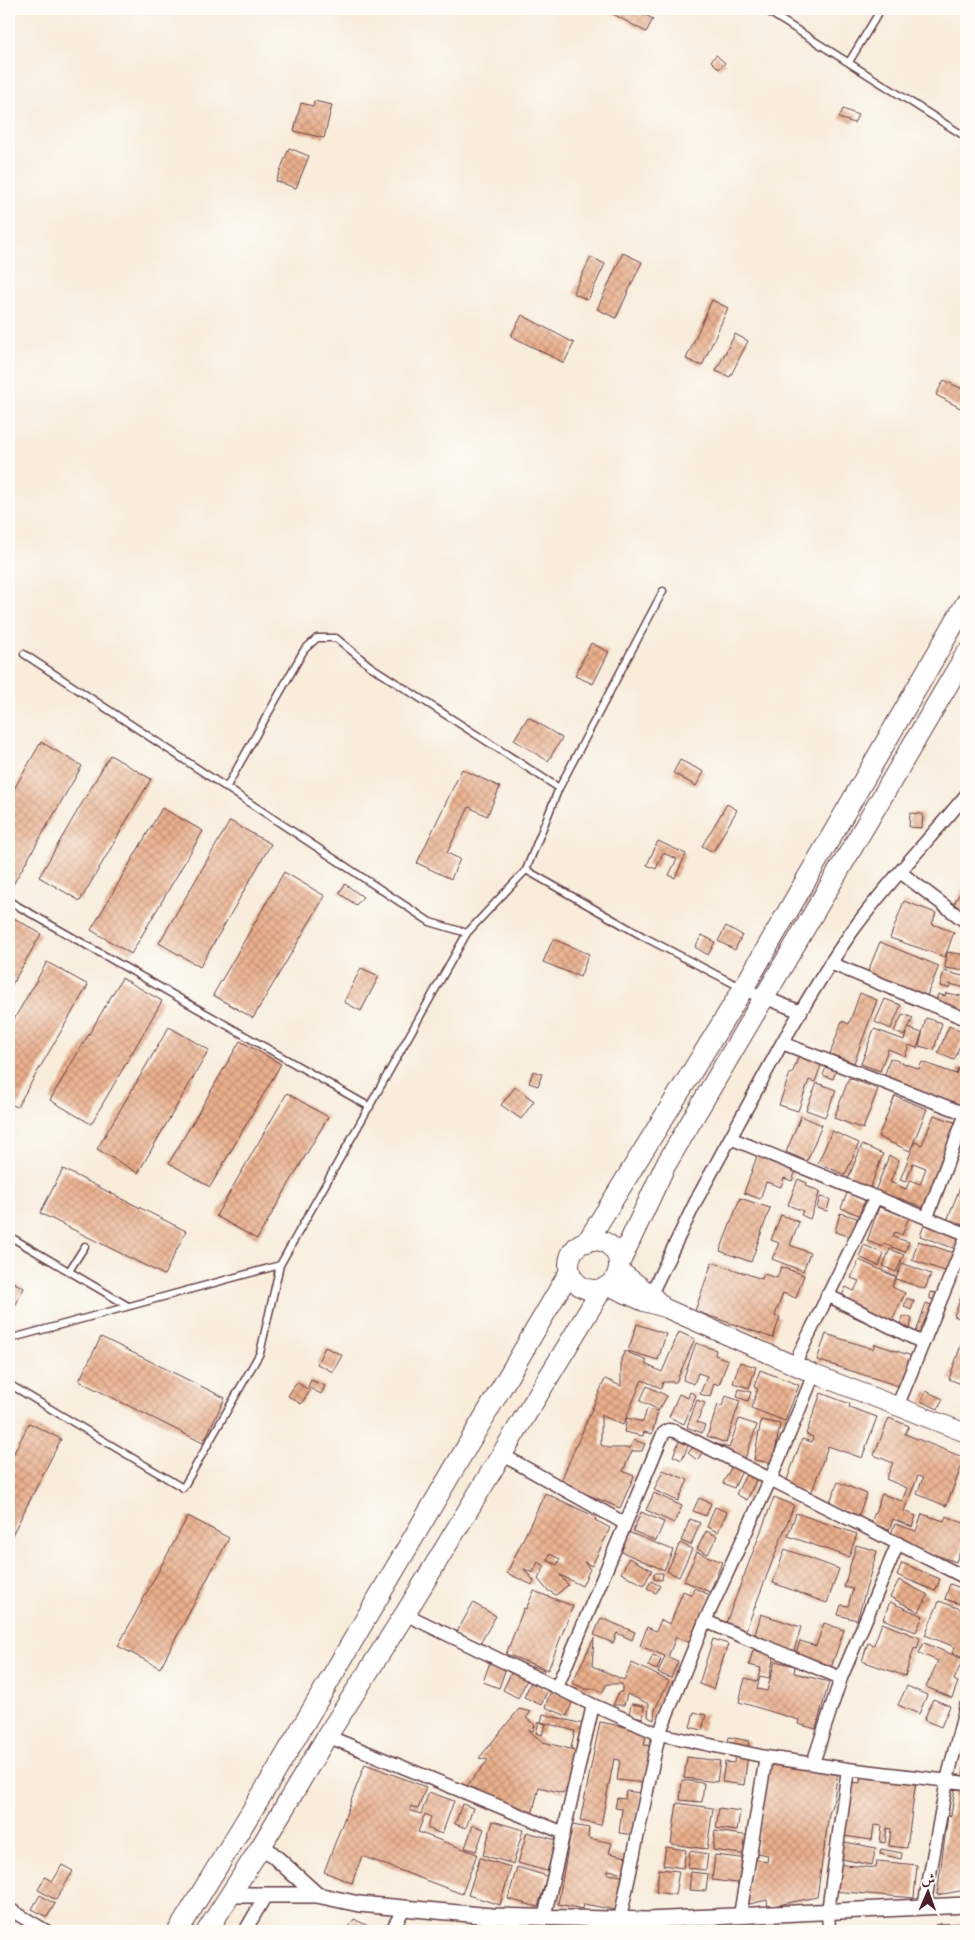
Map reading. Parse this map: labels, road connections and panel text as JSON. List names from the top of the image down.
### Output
{
  "north": "top"
}
